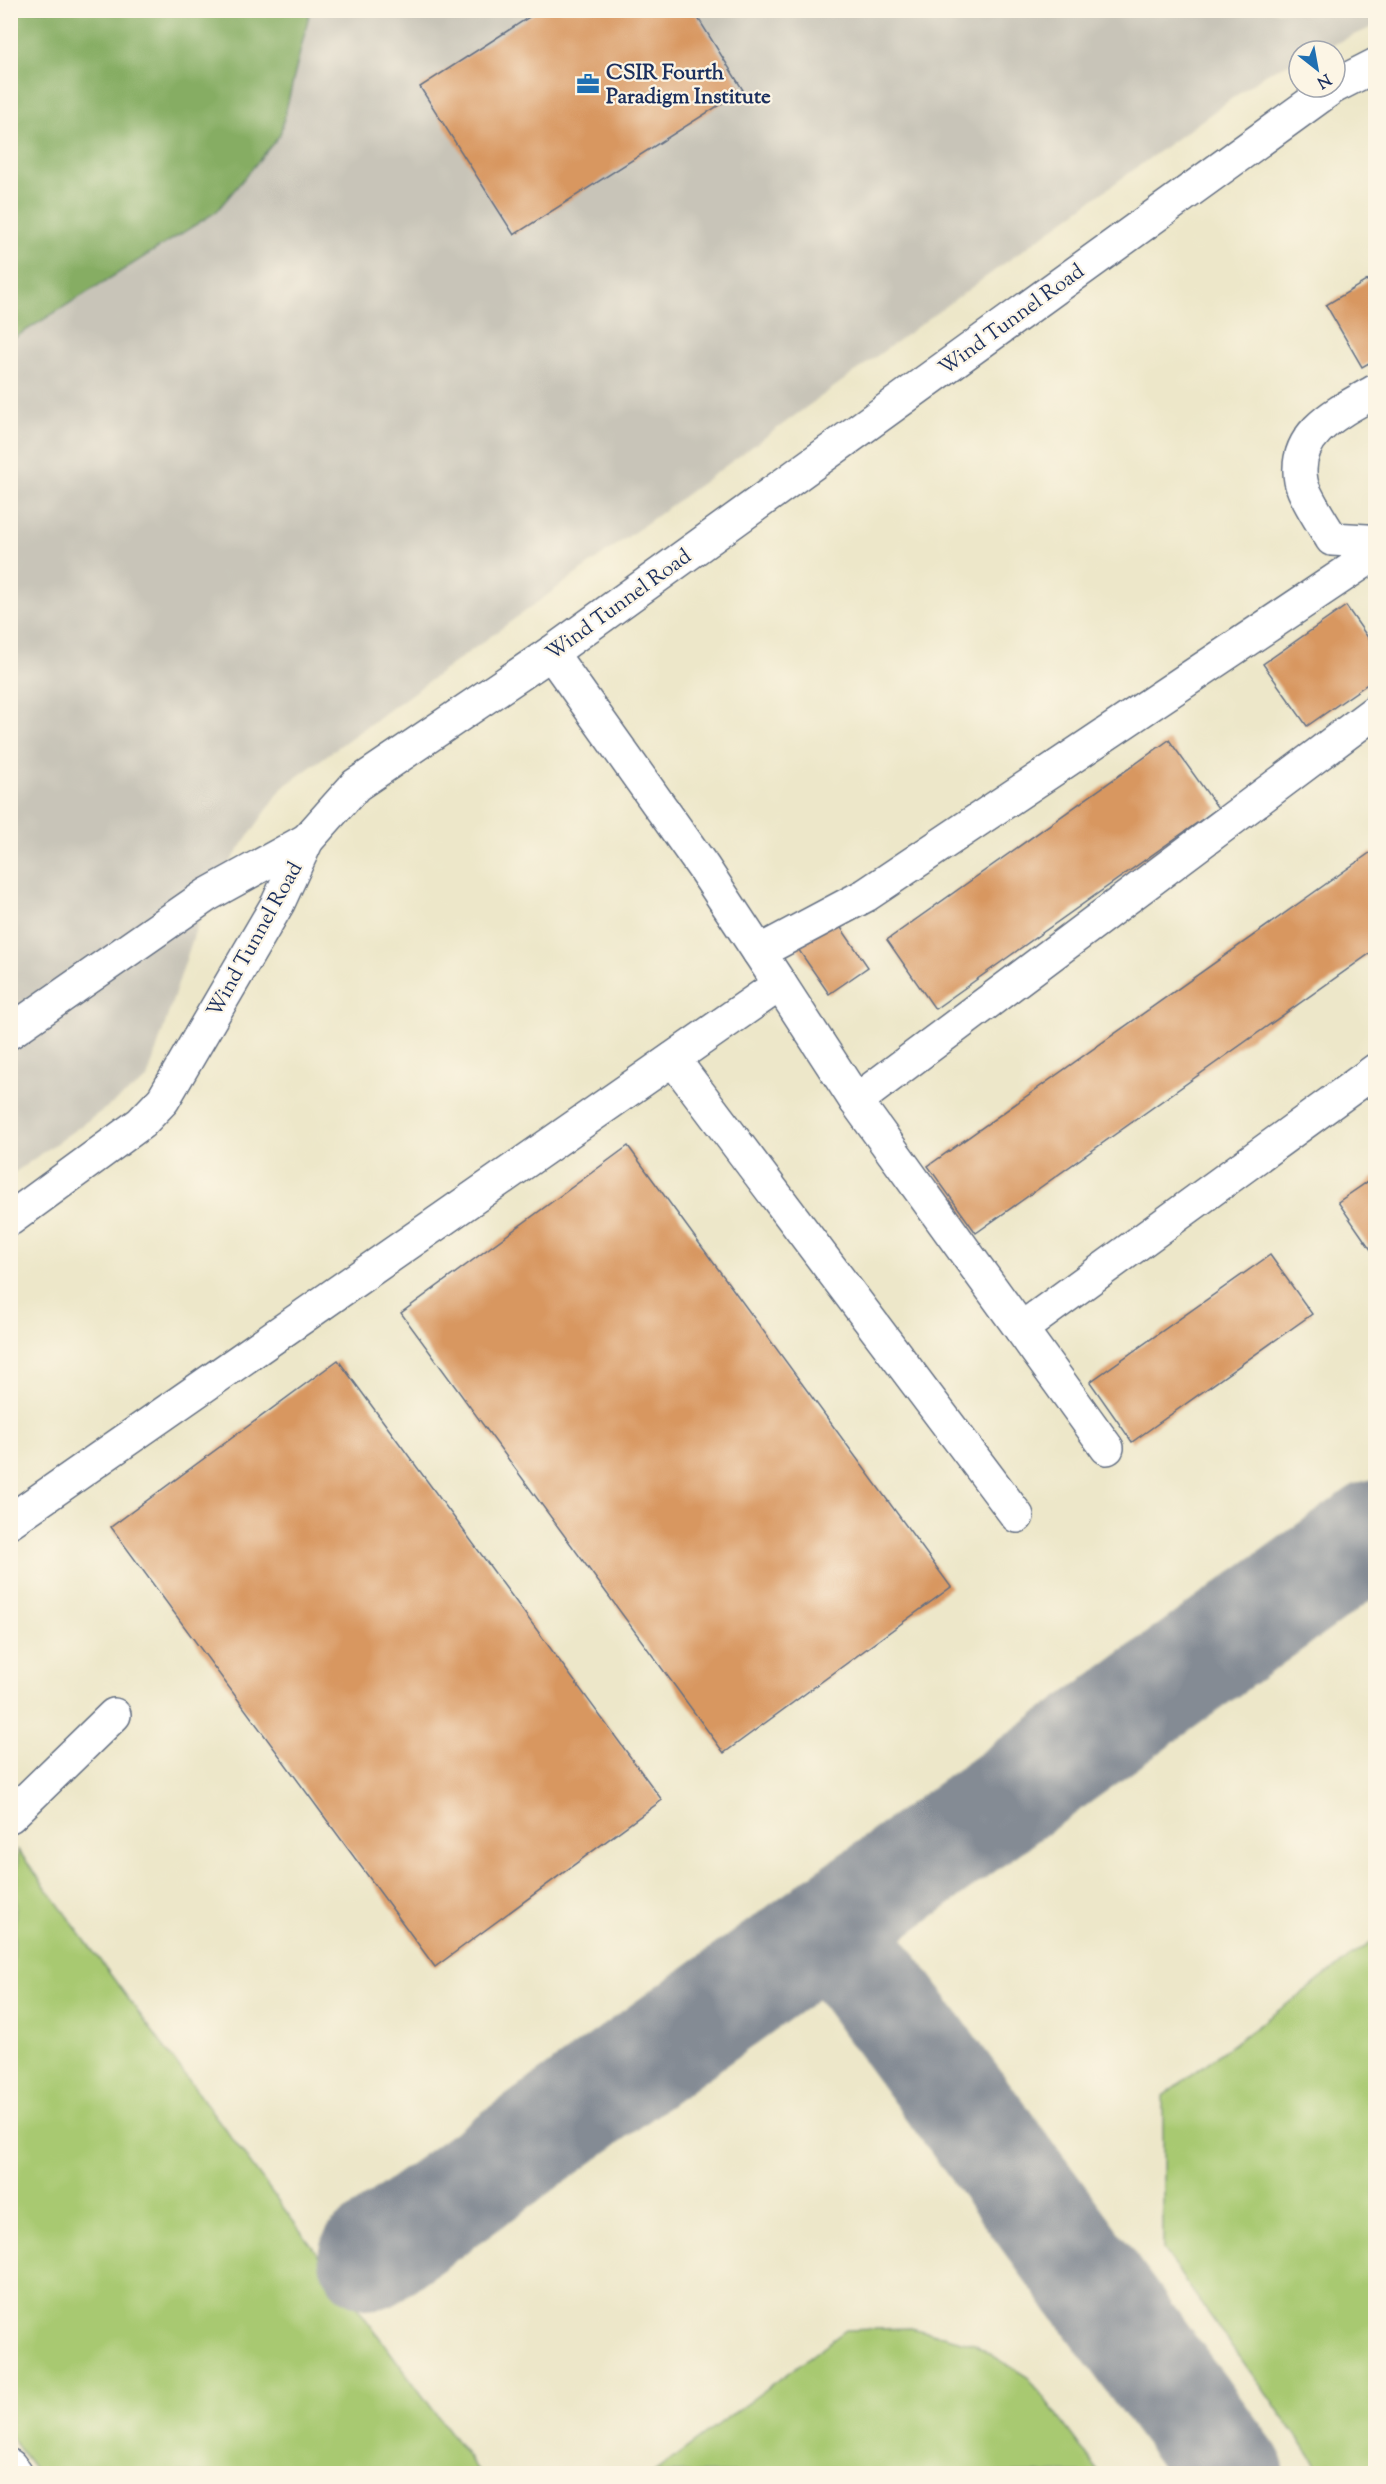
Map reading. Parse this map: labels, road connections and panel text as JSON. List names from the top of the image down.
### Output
{
  "streets": {
    "street": ["Wind Tunnel Road"]
  },
  "places": {
    "office": ["CSIR Fourth Paradigm Institute"]
  },
  "north": "bottom right"
}
